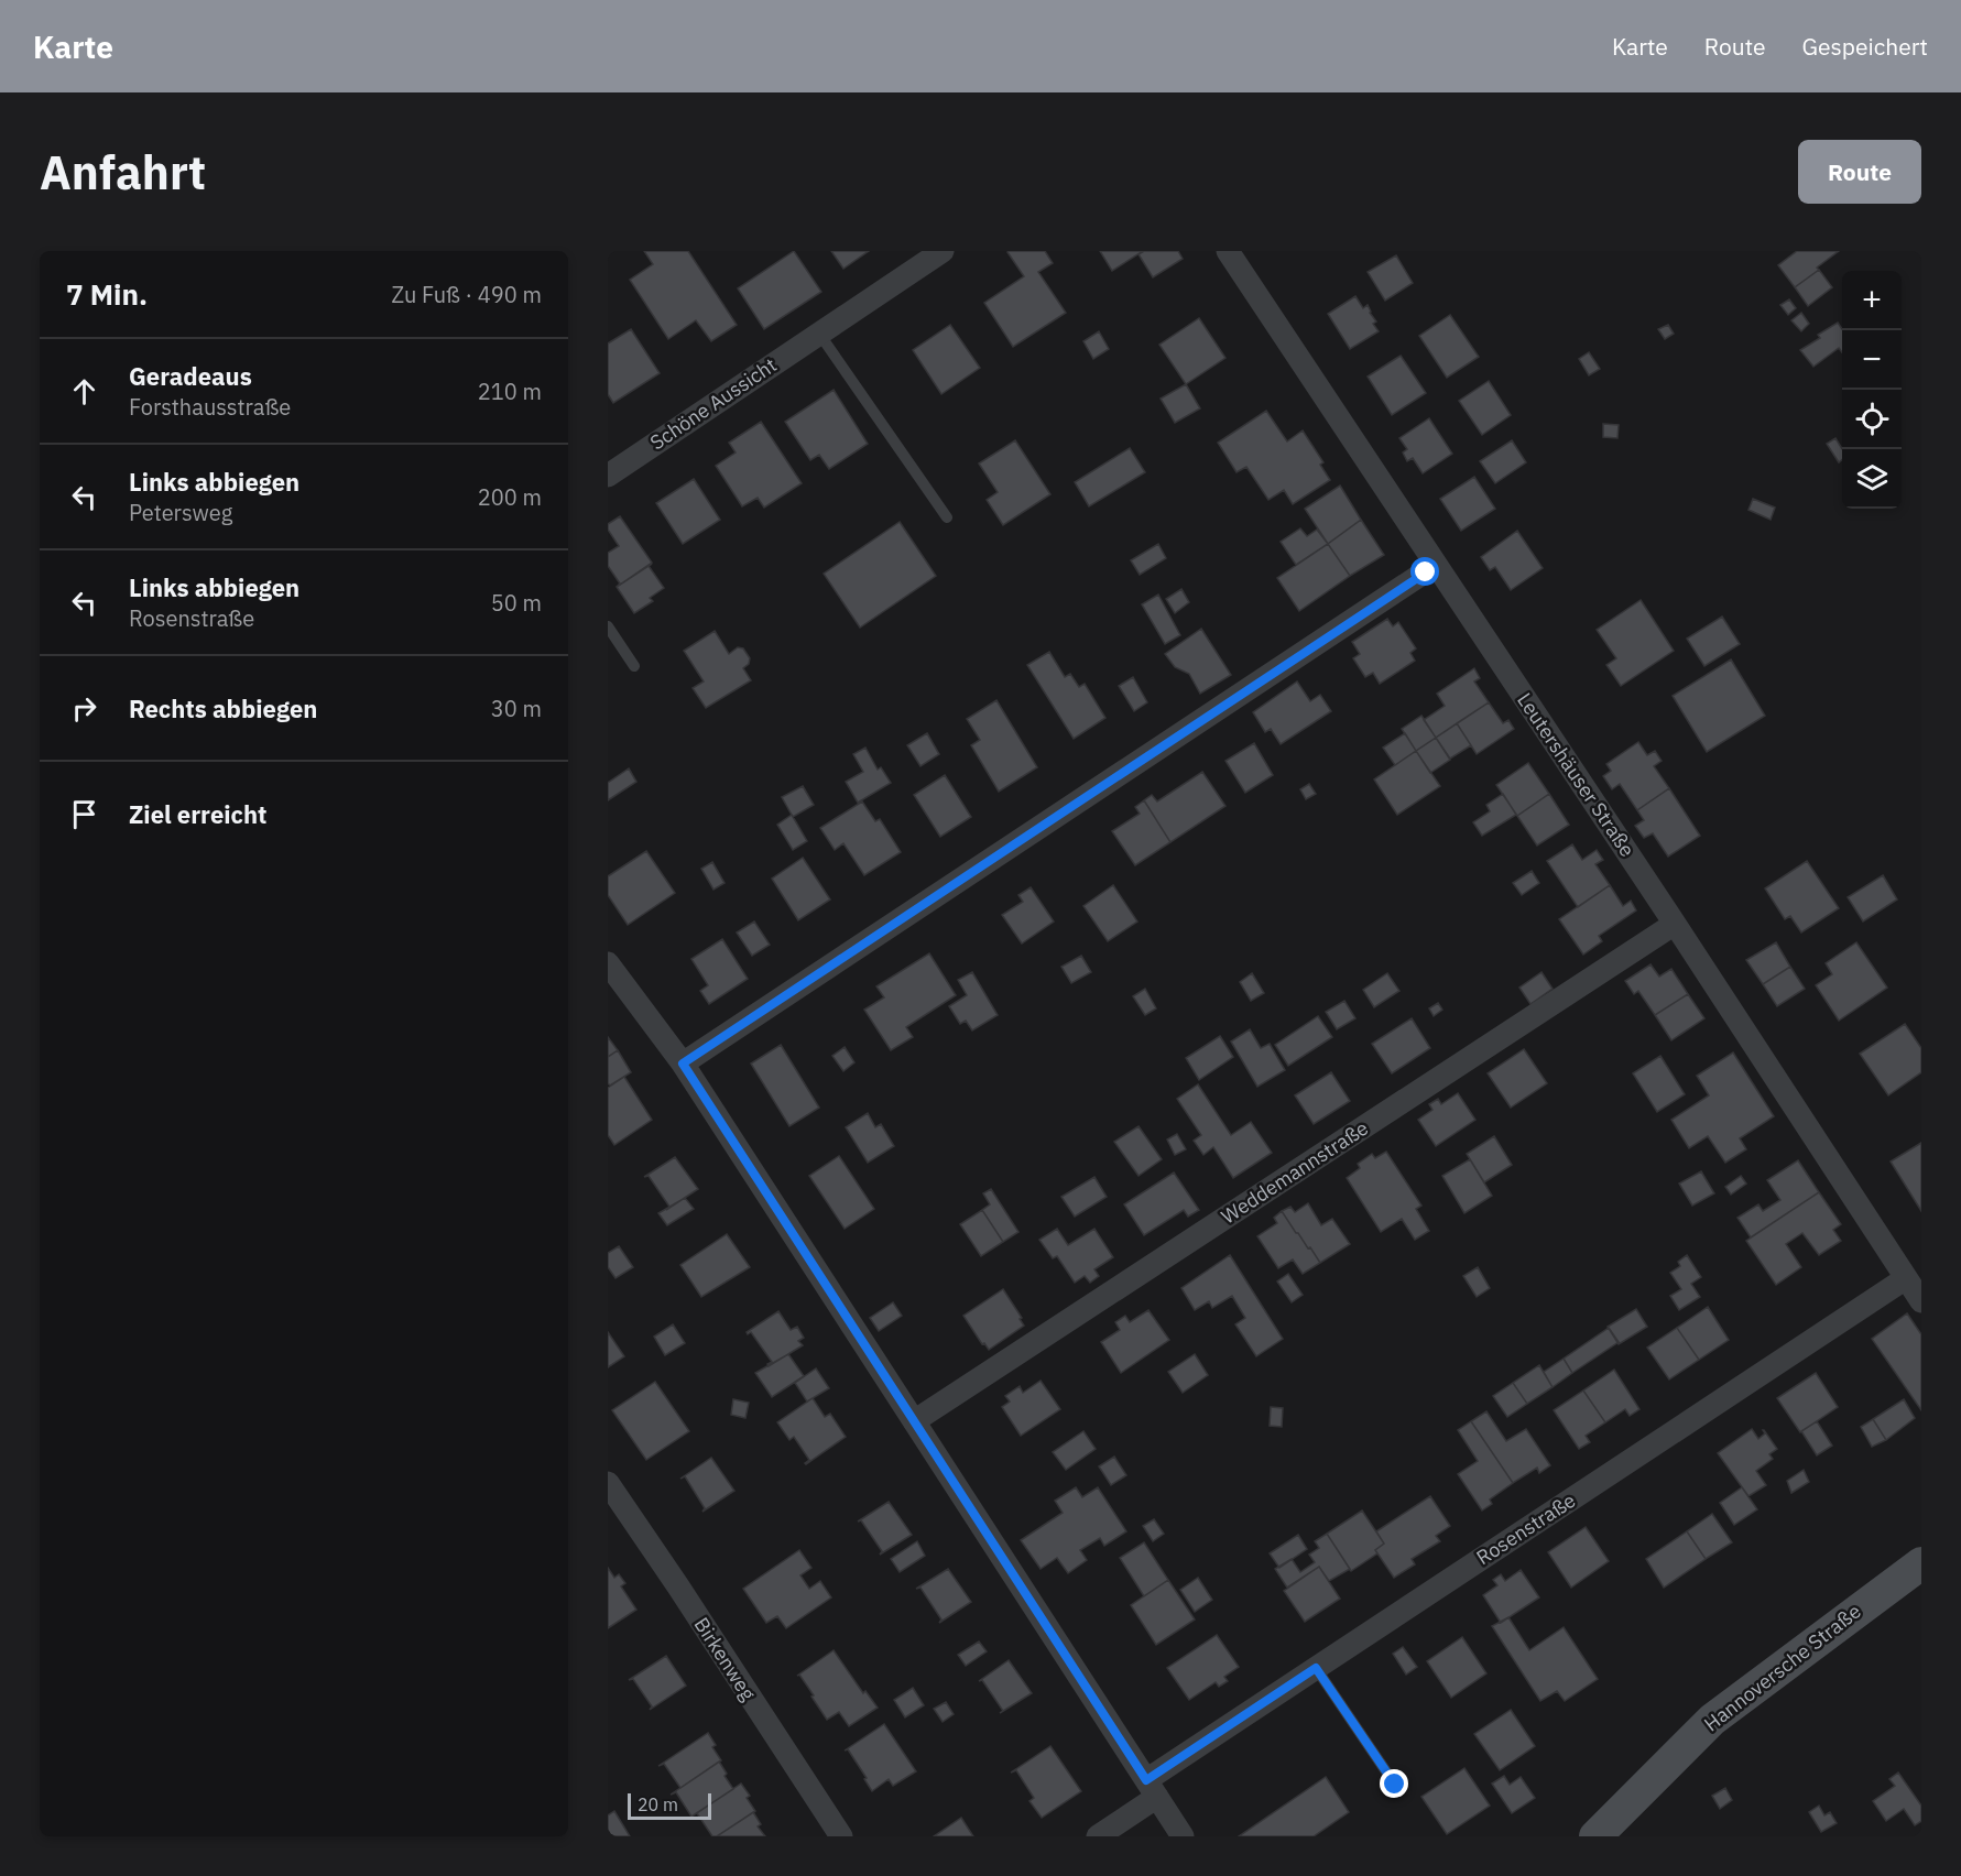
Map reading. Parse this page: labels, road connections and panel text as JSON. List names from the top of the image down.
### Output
{
  "streets": {
    "main road": ["Hannoversche Straße"],
    "street": [
      "Schöne Aussicht",
      "Leutershäuser Straße",
      "Weddemannstraße",
      "Rosenstraße",
      "Birkenweg"
    ]
  },
  "crossings": [
    ["Leutershäuser Straße", "Weddemannstraße"],
    ["Leutershäuser Straße", "Rosenstraße"]
  ],
  "scale_bar": "20 m",
  "page": {
    "header": "Karte",
    "nav": ["Karte", "Route", "Gespeichert"],
    "buttons": "Route",
    "title": "Anfahrt",
    "heading": ["7 Min.", "Zu Fuß · 490 m"],
    "map_buttons": ["+", "−"],
    "list": [
      ["Geradeaus", "Forsthausstraße", "210 m"],
      ["Links abbiegen", "Petersweg", "200 m"],
      ["Links abbiegen", "Rosenstraße", "50 m"],
      ["Rechts abbiegen", "30 m"],
      "Ziel erreicht"
    ],
    "scale": "20 m"
  }
}
